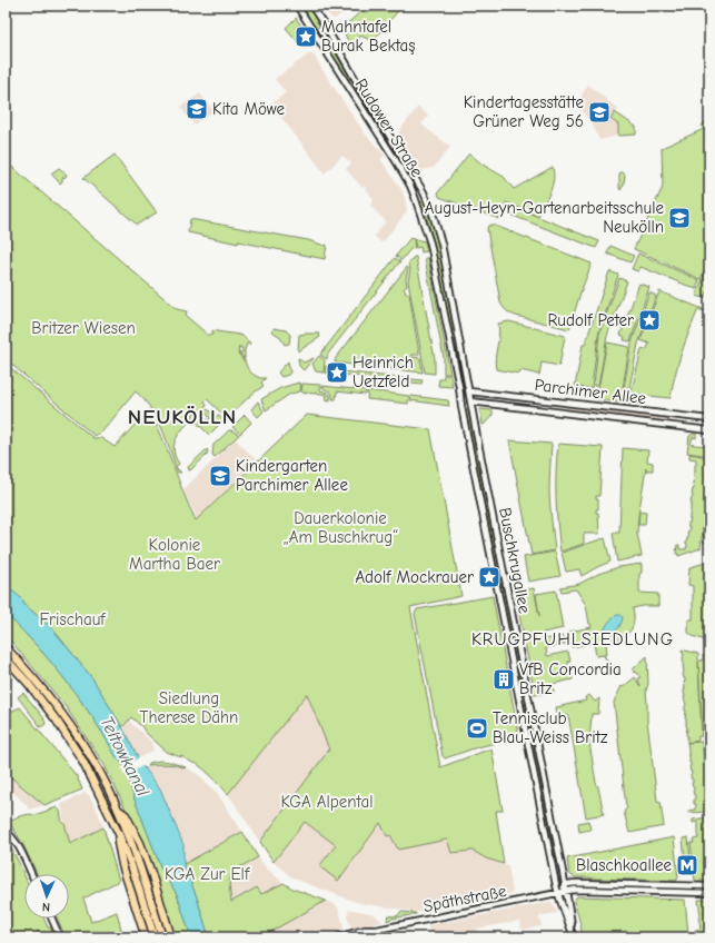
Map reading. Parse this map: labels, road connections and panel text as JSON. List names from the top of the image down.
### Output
{
  "streets": {
    "main road": [
      "Rudower Straße",
      "Parchimer Allee",
      "Buschkrugallee",
      "Späthstraße"
    ]
  },
  "crossings": [
    ["Rudower Straße", "Buschkrugallee"],
    ["Parchimer Allee", "Buschkrugallee"],
    ["Buschkrugallee", "Späthstraße"]
  ],
  "districts": ["NEUKÖLLN", "KRUGPFUHLSIEDLUNG"],
  "water": ["Teltowkanal"],
  "parks": [
    "Britzer Wiesen",
    "Dauerkolonie „Am Buschkrug“",
    "Kolonie Martha Baer",
    "Frischauf",
    "Siedlung Therese Dähn",
    "KGA Alpental",
    "KGA Zur Elf"
  ],
  "places": {
    "place": [
      "Mahntafel Burak Bektaş",
      "Rudolf Peter",
      "Heinrich Uetzfeld",
      "Adolf Mockrauer"
    ],
    "school or university": [
      "Kita Möwe",
      "Kindertagesstätte Grüner Weg 56",
      "August-Heyn-Gartenarbeitsschule Neukölln",
      "Kindergarten Parchimer Allee"
    ],
    "building": ["VfB Concordia Britz"],
    "sports": ["Tennisclub Blau-Weiss Britz"],
    "metro station": ["Blaschkoallee"]
  },
  "north": "bottom"
}
